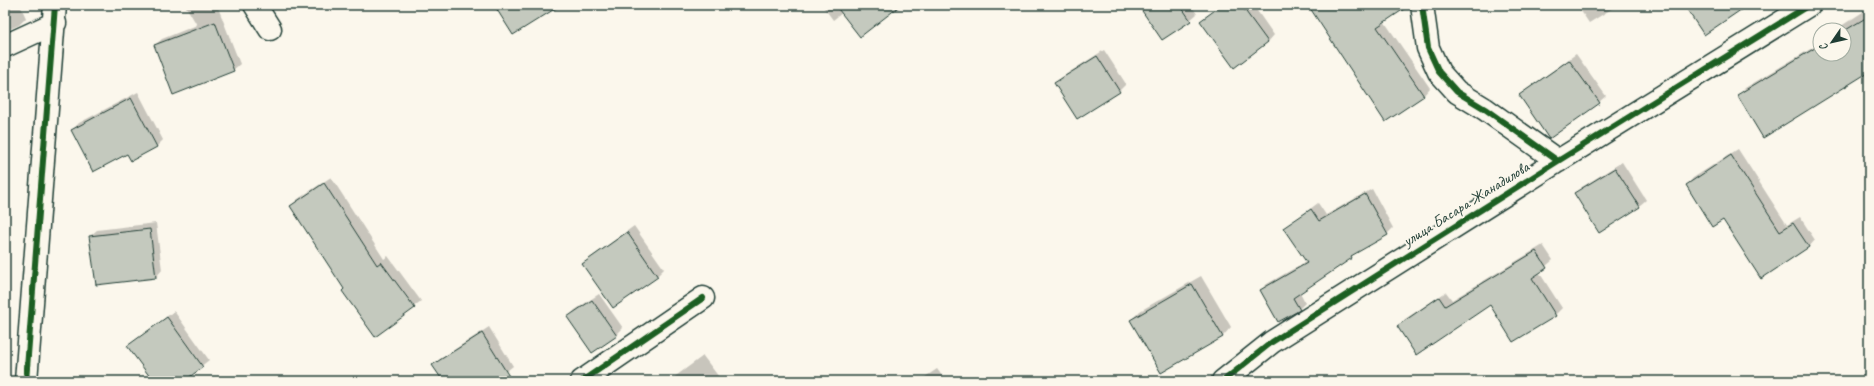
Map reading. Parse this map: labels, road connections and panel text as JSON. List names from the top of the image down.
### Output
{
  "streets": {
    "street": ["улица Басара Жанадилова"]
  },
  "north": "bottom left"
}
